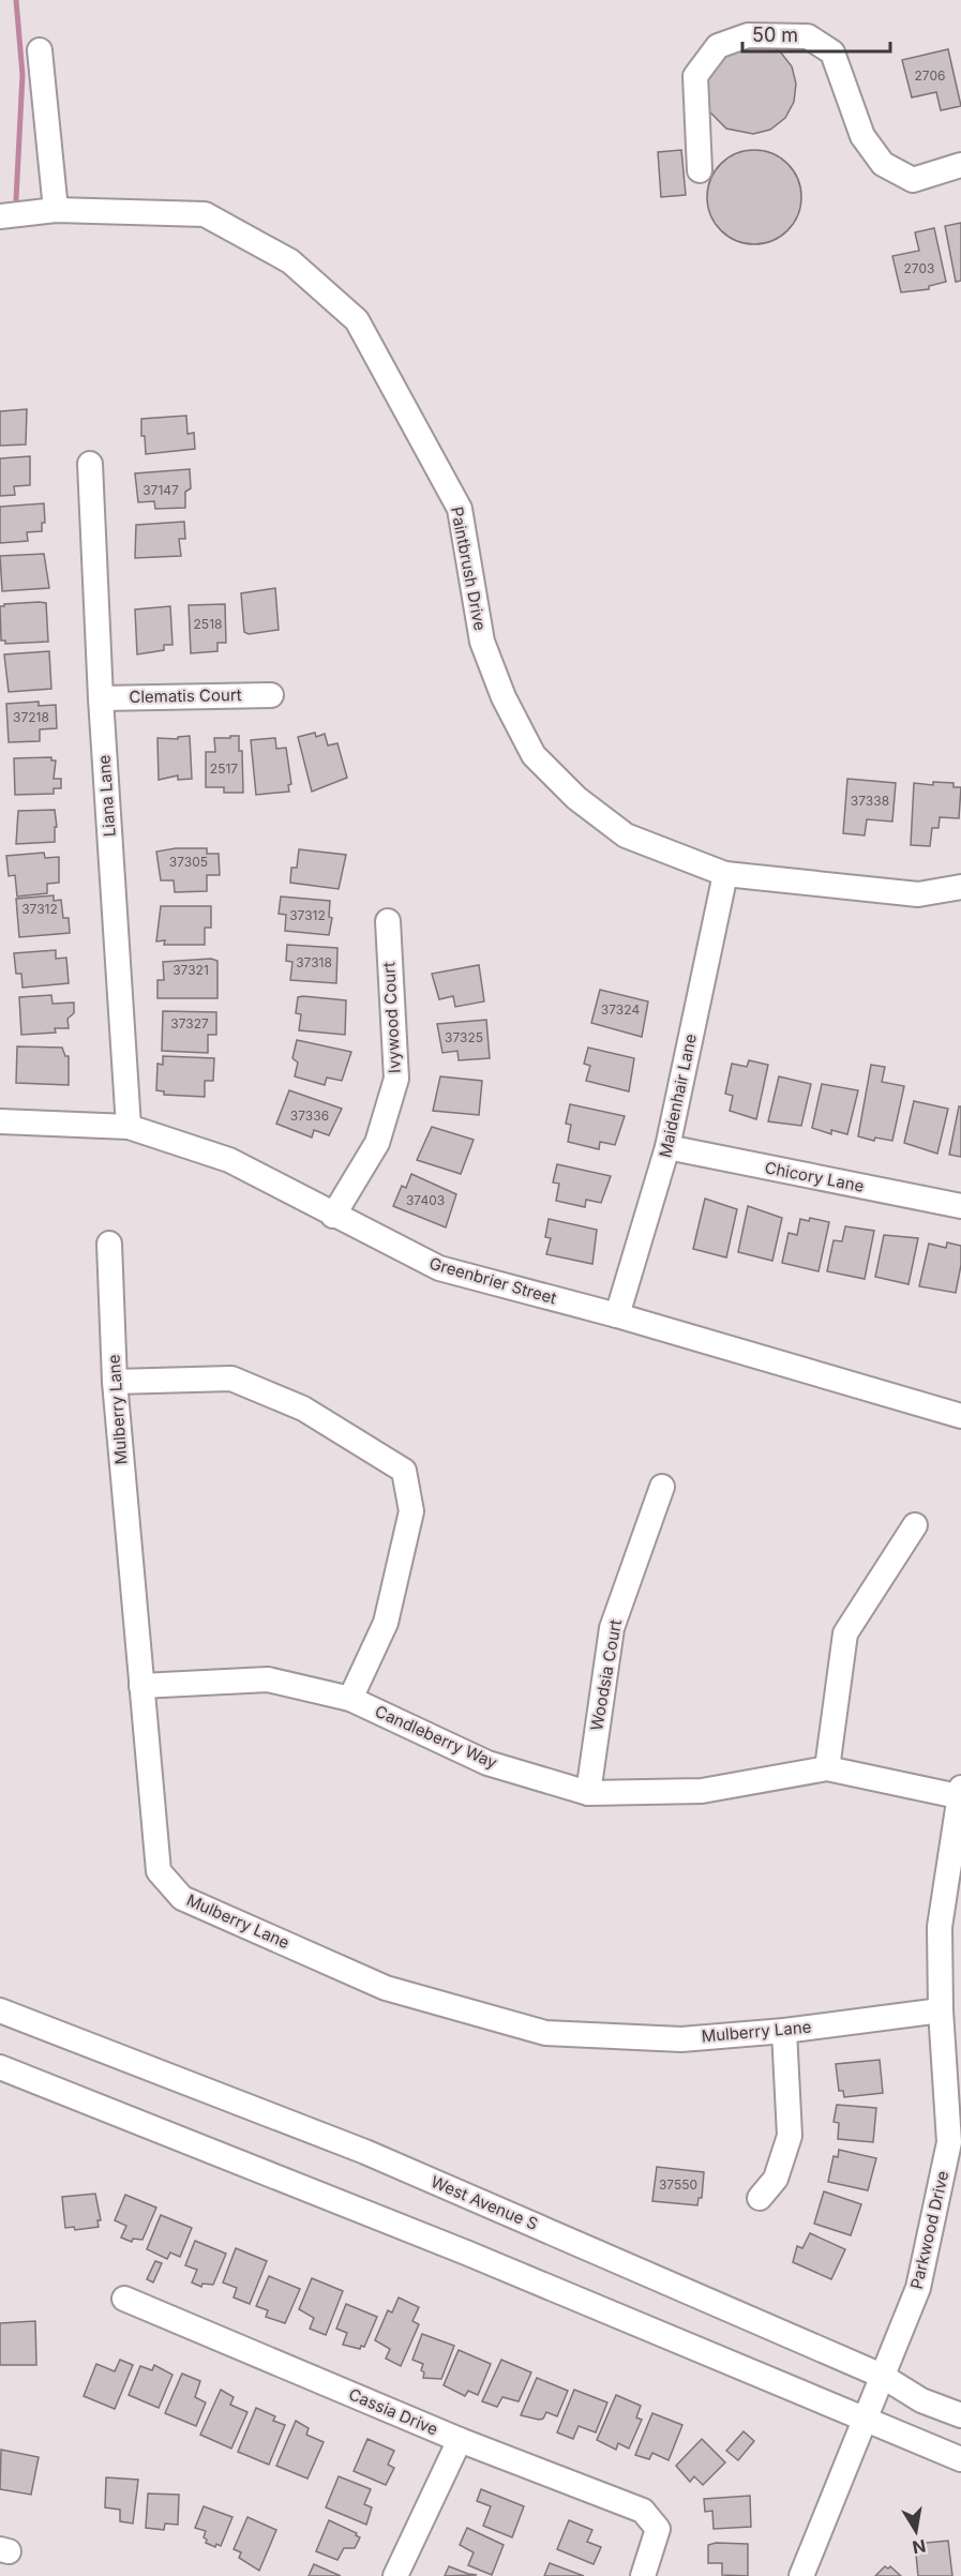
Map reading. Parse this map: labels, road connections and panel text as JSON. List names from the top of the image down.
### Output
{
  "streets": {
    "street": [
      "Paintbrush Drive",
      "Clematis Court",
      "Liana Lane",
      "Ivywood Court",
      "Maidenhair Lane",
      "Chicory Lane",
      "Greenbrier Street",
      "Mulberry Lane",
      "Woodsia Court",
      "Candleberry Way",
      "West Avenue S",
      "Parkwood Drive",
      "Cassia Drive"
    ]
  },
  "crossings": [
    ["Paintbrush Drive", "Maidenhair Lane"],
    ["Clematis Court", "Liana Lane"],
    ["Liana Lane", "Greenbrier Street"],
    ["Ivywood Court", "Greenbrier Street"],
    ["Maidenhair Lane", "Chicory Lane"],
    ["Maidenhair Lane", "Greenbrier Street"],
    ["Mulberry Lane", "Candleberry Way"],
    ["Mulberry Lane", "Parkwood Drive"],
    ["Woodsia Court", "Candleberry Way"],
    ["Candleberry Way", "Parkwood Drive"],
    ["West Avenue S", "Parkwood Drive"]
  ],
  "house_numbers": [
    "2706",
    "2703",
    "37147",
    "2518",
    "37218",
    "2517",
    "37338",
    "37305",
    "37312",
    "37312",
    "37318",
    "37321",
    "37324",
    "37327",
    "37325",
    "37336",
    "37403",
    "37550"
  ],
  "scale_bar": "50 m",
  "north": "bottom"
}
